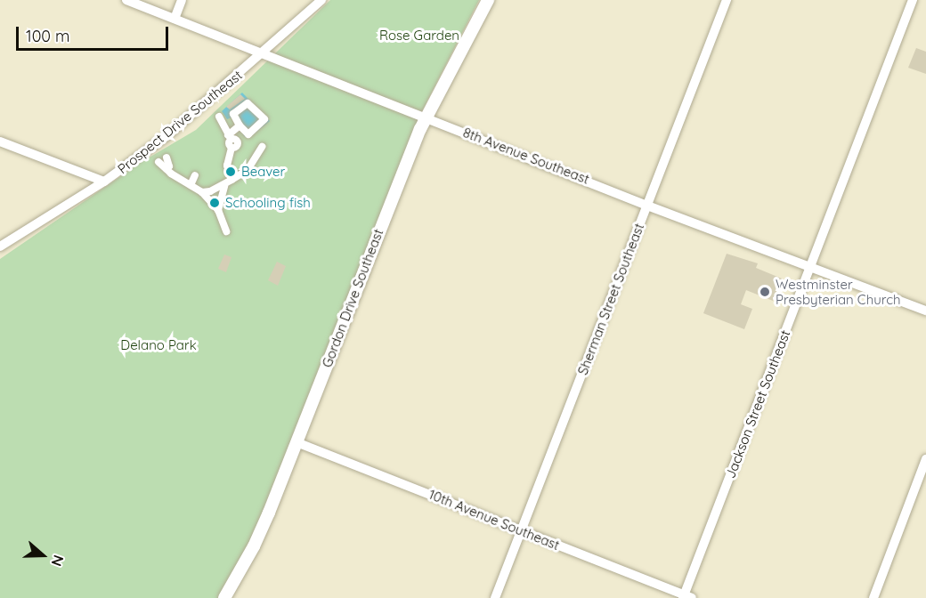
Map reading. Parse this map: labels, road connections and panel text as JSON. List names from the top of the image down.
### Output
{
  "streets": {
    "street": [
      "Prospect Drive Southeast",
      "8th Avenue Southeast",
      "Gordon Drive Southeast",
      "Sherman Street Southeast",
      "Jackson Street Southeast",
      "10th Avenue Southeast"
    ]
  },
  "crossings": [
    ["Prospect Drive Southeast", "8th Avenue Southeast"],
    ["8th Avenue Southeast", "Gordon Drive Southeast"],
    ["8th Avenue Southeast", "Sherman Street Southeast"],
    ["8th Avenue Southeast", "Jackson Street Southeast"],
    ["Gordon Drive Southeast", "10th Avenue Southeast"],
    ["Sherman Street Southeast", "10th Avenue Southeast"],
    ["Jackson Street Southeast", "10th Avenue Southeast"]
  ],
  "parks": ["Rose Garden", "Delano Park"],
  "places": ["Beaver", "Schooling fish", "Westminster Presbyterian Church"],
  "scale_bar": "100 m",
  "north": "right"
}
